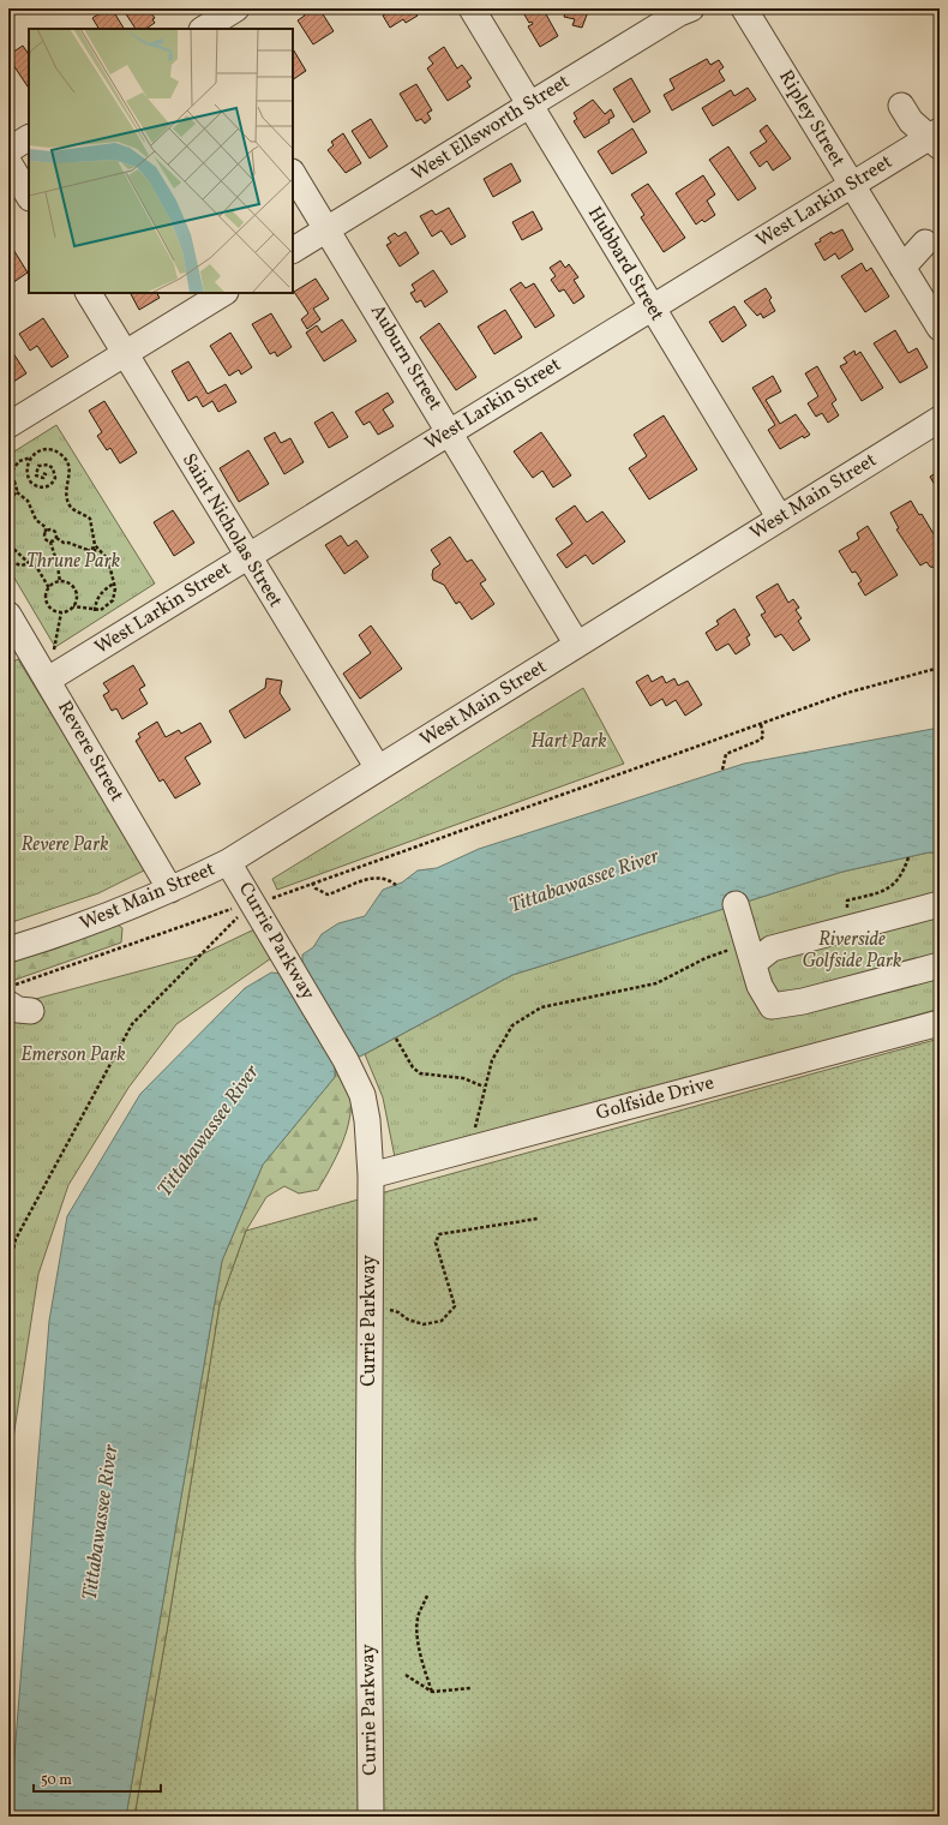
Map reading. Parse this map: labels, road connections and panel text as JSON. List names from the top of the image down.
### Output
{
  "streets": {
    "street": [
      "Ripley Street",
      "West Ellsworth Street",
      "West Larkin Street",
      "Hubbard Street",
      "Auburn Street",
      "West Main Street",
      "Saint Nicholas Street",
      "Revere Street",
      "Currie Parkway",
      "Golfside Drive"
    ]
  },
  "crossings": [
    ["Ripley Street", "West Larkin Street"],
    ["West Ellsworth Street", "Hubbard Street"],
    ["West Ellsworth Street", "Auburn Street"],
    ["West Larkin Street", "Hubbard Street"],
    ["West Larkin Street", "Auburn Street"],
    ["West Larkin Street", "Saint Nicholas Street"],
    ["West Larkin Street", "Revere Street"],
    ["Hubbard Street", "West Main Street"],
    ["Auburn Street", "West Main Street"],
    ["West Main Street", "Saint Nicholas Street"],
    ["West Main Street", "Revere Street"],
    ["West Main Street", "Currie Parkway"],
    ["Currie Parkway", "Golfside Drive"]
  ],
  "water": ["Tittabawassee River"],
  "parks": [
    "Thrune Park",
    "Hart Park",
    "Revere Park",
    "Riverside Golfside Park",
    "Emerson Park"
  ],
  "scale_bar": "50 m"
}
